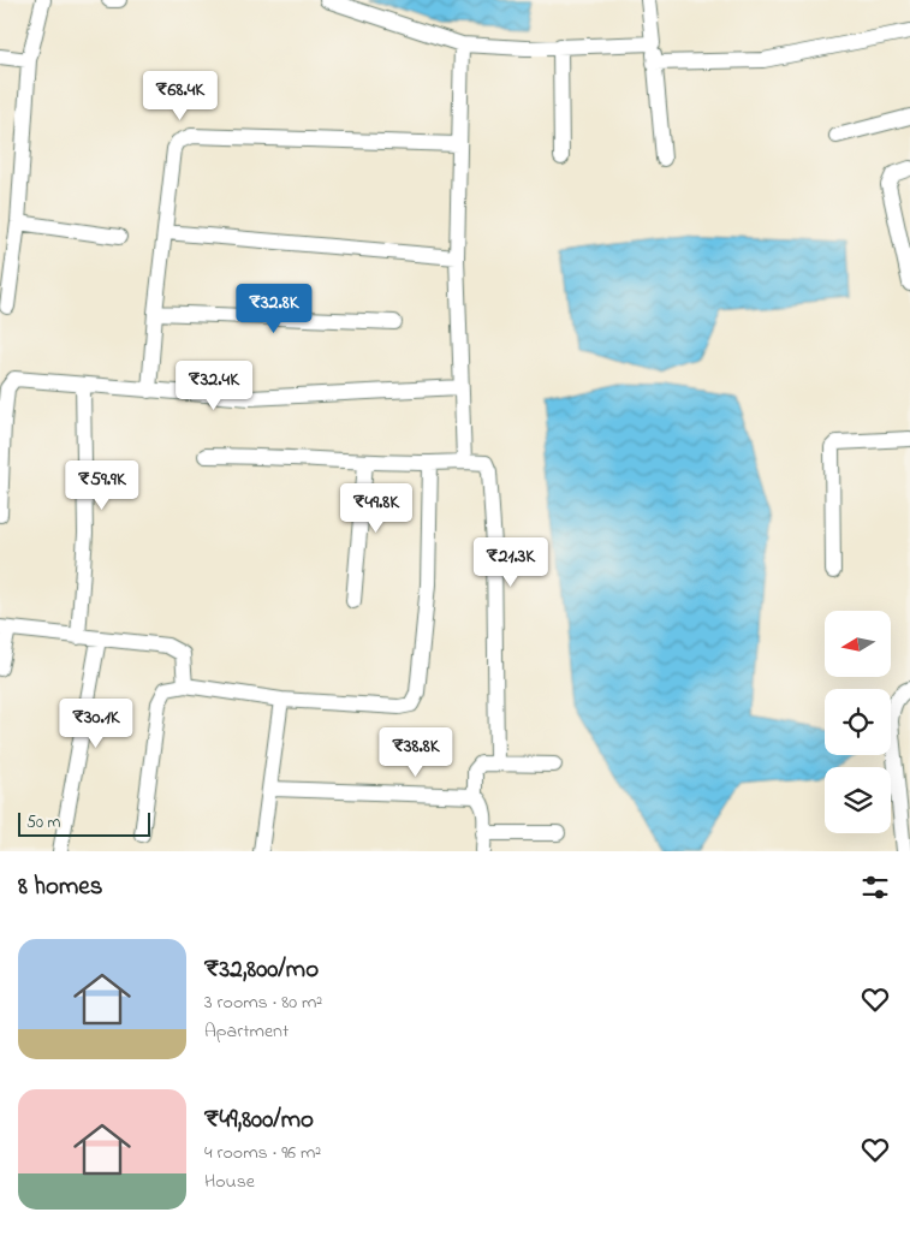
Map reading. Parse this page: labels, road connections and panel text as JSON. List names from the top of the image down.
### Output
{
  "scale_bar": "50 m",
  "north": "left",
  "page": {
    "price": [
      "₹68.4K",
      "₹32.8K",
      "₹32.4K",
      "₹59.9K",
      "₹49.8K",
      "₹21.3K",
      "₹30.1K",
      "₹38.8K"
    ],
    "scale": "50 m",
    "heading": "8 homes",
    "list": [
      {
        "name": "₹32,800/mo",
        "note": "3 rooms · 80 m² · Apartment"
      },
      {
        "name": "₹49,800/mo",
        "note": "4 rooms · 96 m² · House"
      }
    ]
  }
}
